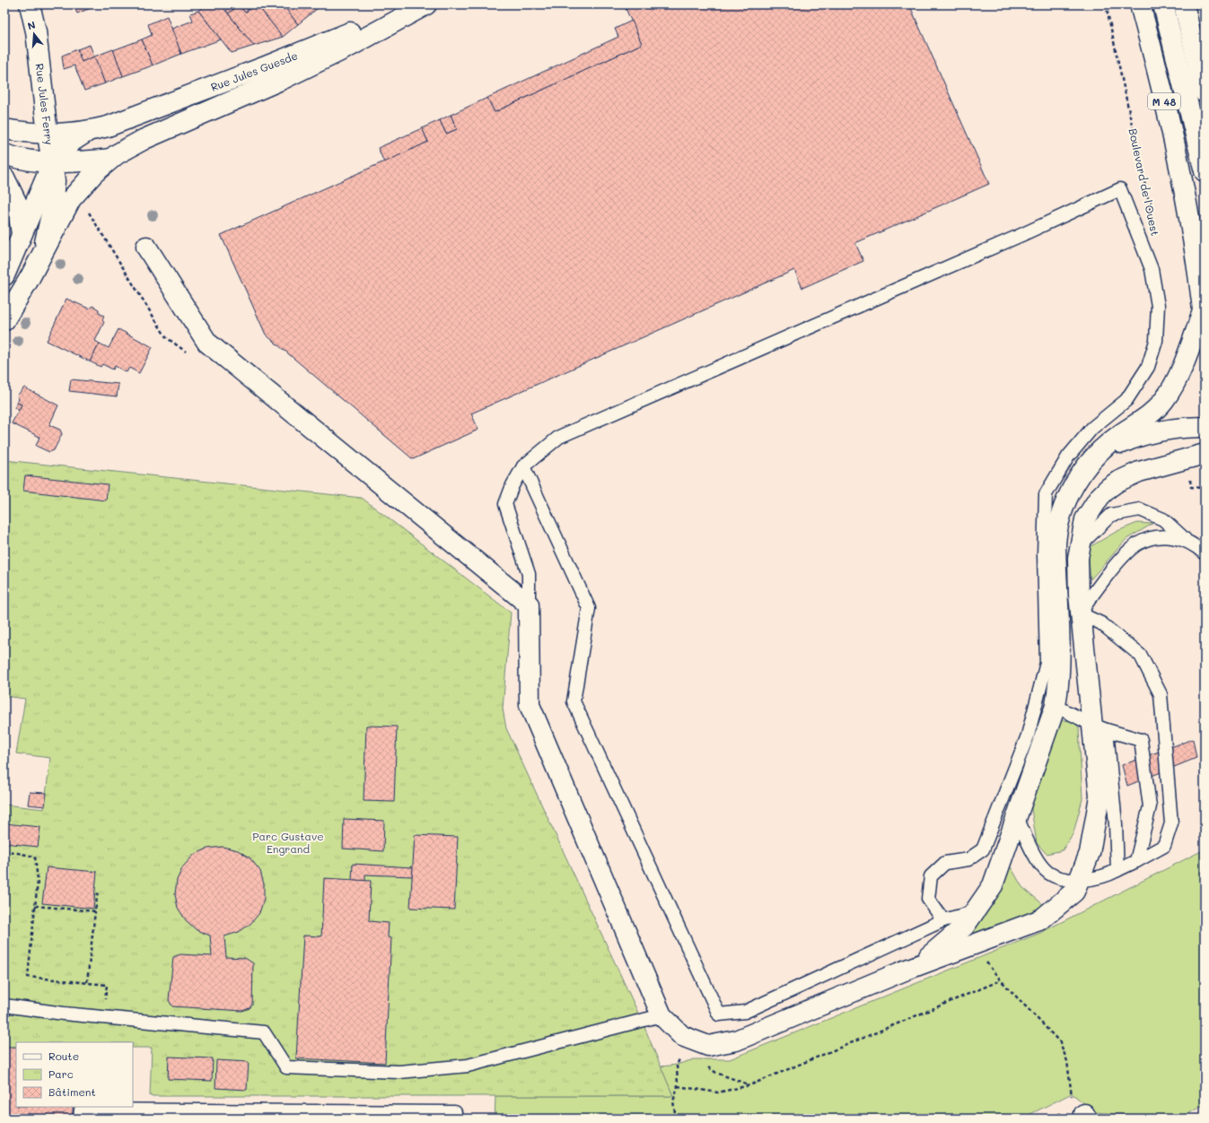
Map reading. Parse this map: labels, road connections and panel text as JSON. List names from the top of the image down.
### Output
{
  "streets": {
    "street": ["Rue Jules Guesde", "M 48", "Rue Jules Ferry"],
    "path": ["Boulevard de l'Ouest"]
  },
  "crossings": [
    ["Rue Jules Guesde", "Rue Jules Ferry"]
  ],
  "parks": ["Parc Gustave Engrand"],
  "legend": ["Route", "Parc", "Bâtiment"],
  "north": "top"
}
